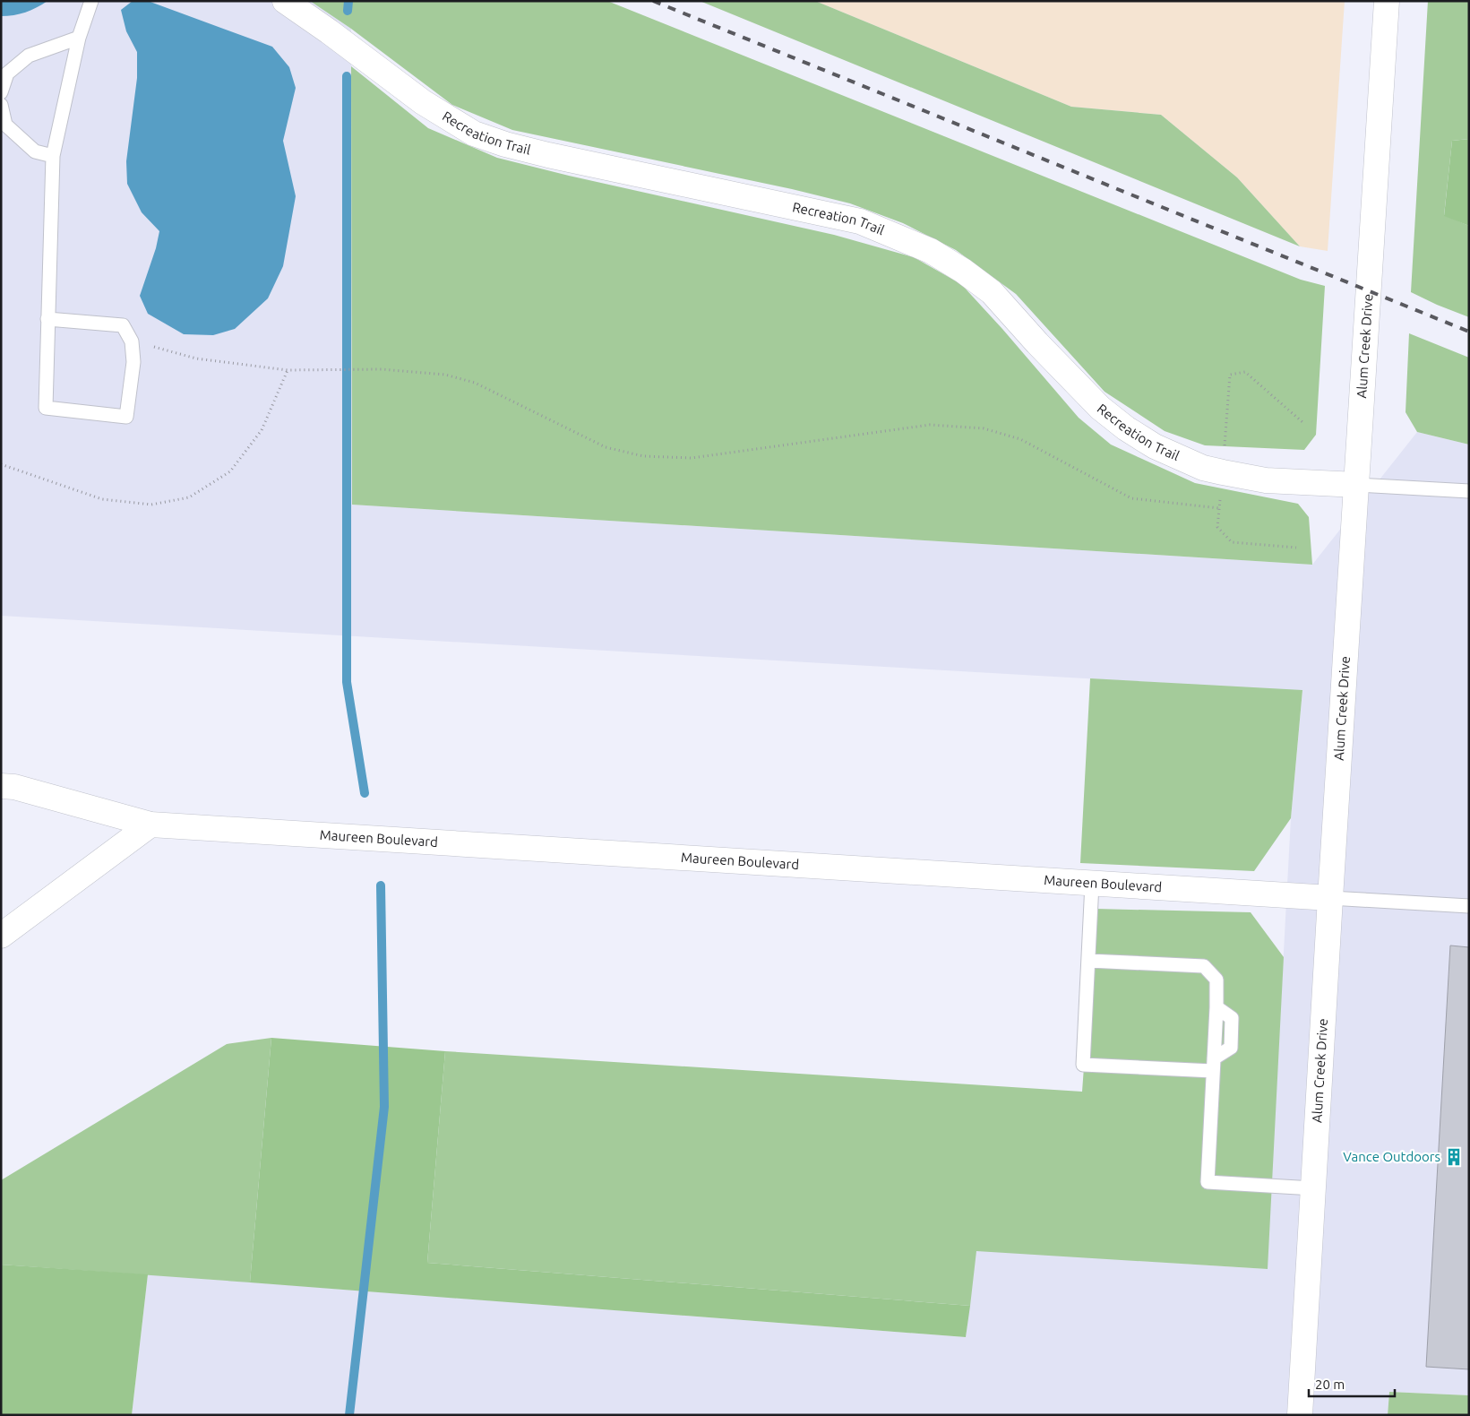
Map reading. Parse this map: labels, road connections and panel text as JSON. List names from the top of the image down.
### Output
{
  "streets": {
    "street": ["Recreation Trail", "Alum Creek Drive", "Maureen Boulevard"]
  },
  "crossings": [
    ["Recreation Trail", "Alum Creek Drive"],
    ["Alum Creek Drive", "Maureen Boulevard"]
  ],
  "places": {
    "building": ["Vance Outdoors"]
  },
  "scale_bar": "20 m"
}
